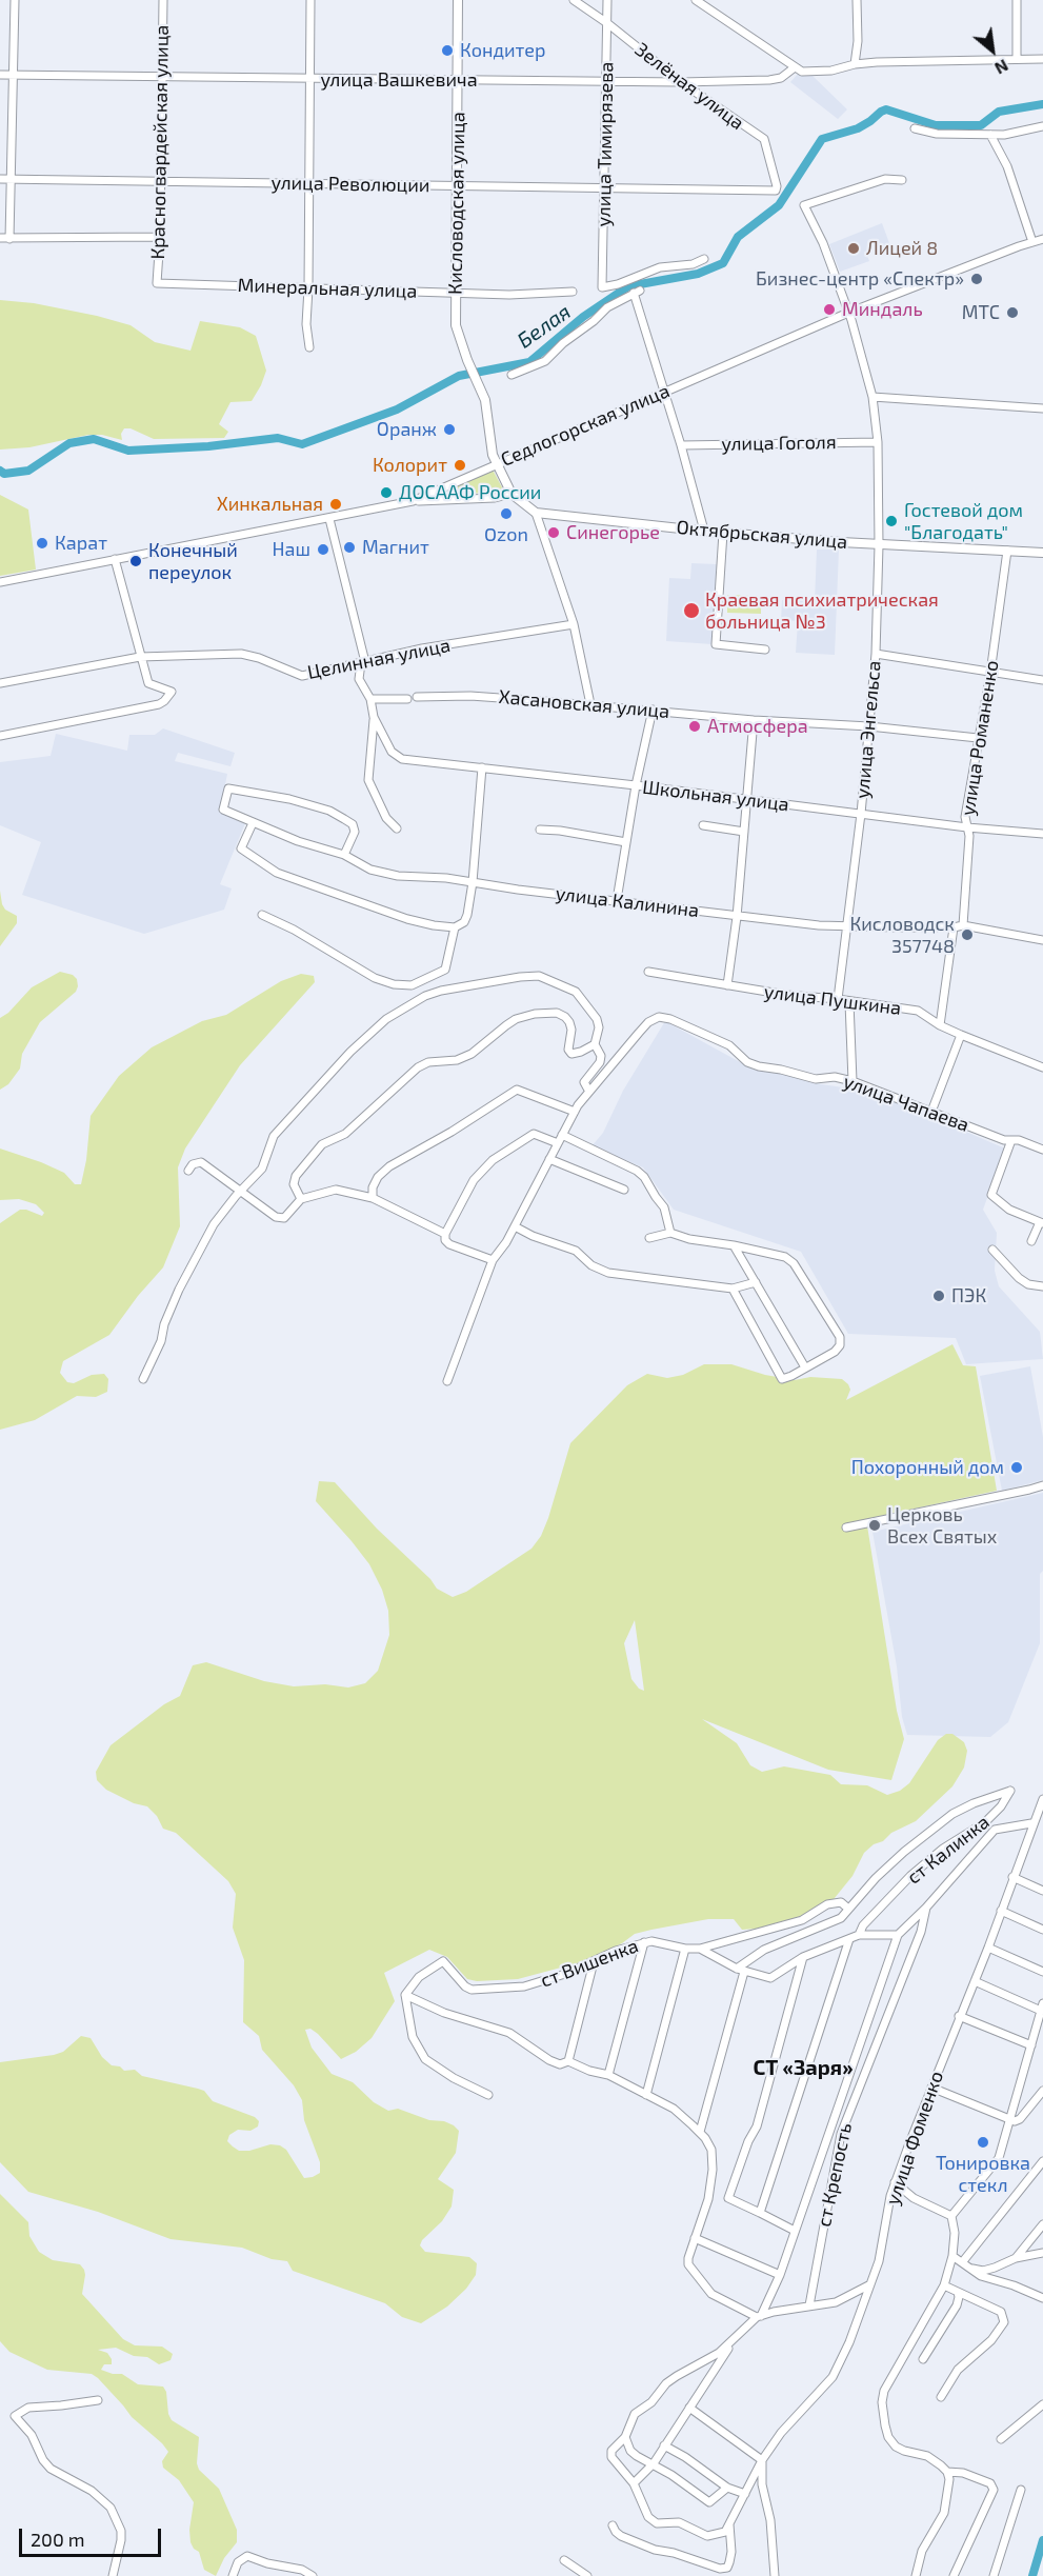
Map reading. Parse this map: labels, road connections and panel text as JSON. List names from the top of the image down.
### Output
{
  "streets": {
    "main road": ["Кисловодская улица", "Октябрьская улица"],
    "street": [
      "улица Вашкевича",
      "Зелёная улица",
      "Красногвардейская улица",
      "улица Тимирязева",
      "улица Революции",
      "Минеральная улица",
      "Седлогорская улица",
      "улица Гоголя",
      "Целинная улица",
      "Хасановская улица",
      "улица Энгельса",
      "улица Романенко",
      "Школьная улица",
      "улица Калинина",
      "улица Пушкина",
      "улица Чапаева",
      "ст Калинка",
      "ст Вишенка",
      "улица Фоменко",
      "ст Крепость"
    ]
  },
  "crossings": [
    ["улица Вашкевича", "Зелёная улица"],
    ["улица Вашкевича", "Красногвардейская улица"],
    ["улица Вашкевича", "улица Тимирязева"],
    ["улица Вашкевича", "Кисловодская улица"],
    ["Зелёная улица", "улица Тимирязева"],
    ["Зелёная улица", "улица Революции"],
    ["Красногвардейская улица", "улица Революции"],
    ["Красногвардейская улица", "Минеральная улица"],
    ["улица Тимирязева", "улица Революции"],
    ["улица Революции", "Кисловодская улица"],
    ["Кисловодская улица", "Минеральная улица"],
    ["Кисловодская улица", "Седлогорская улица"],
    ["Седлогорская улица", "улица Энгельса"],
    ["улица Гоголя", "улица Энгельса"],
    ["Октябрьская улица", "улица Энгельса"],
    ["Октябрьская улица", "улица Романенко"],
    ["Хасановская улица", "улица Энгельса"],
    ["Хасановская улица", "улица Романенко"],
    ["улица Энгельса", "Школьная улица"],
    ["улица Энгельса", "улица Калинина"],
    ["улица Энгельса", "улица Пушкина"],
    ["улица Романенко", "Школьная улица"],
    ["улица Романенко", "улица Калинина"],
    ["ст Калинка", "ст Вишенка"]
  ],
  "districts": ["СТ «Заря»"],
  "water": ["Белая"],
  "places": [
    "Кондитер",
    "Лицей 8",
    "Бизнес-центр «Спектр»",
    "Миндаль",
    "МТС",
    "Оранж",
    "Колорит",
    "ДОСААФ России",
    "Хинкальная",
    "Ozon",
    "Гостевой дом \"Благодать\"",
    "Синегорье",
    "Карат",
    "Магнит",
    "Наш",
    "Конечный переулок",
    "Краевая психиатрическая больница №3",
    "Атмосфера",
    "Кисловодск 357748",
    "ПЭК",
    "Похоронный дом",
    "Церковь Всех Святых",
    "Тонировка стекл"
  ],
  "scale_bar": "200 m",
  "north": "bottom right"
}
